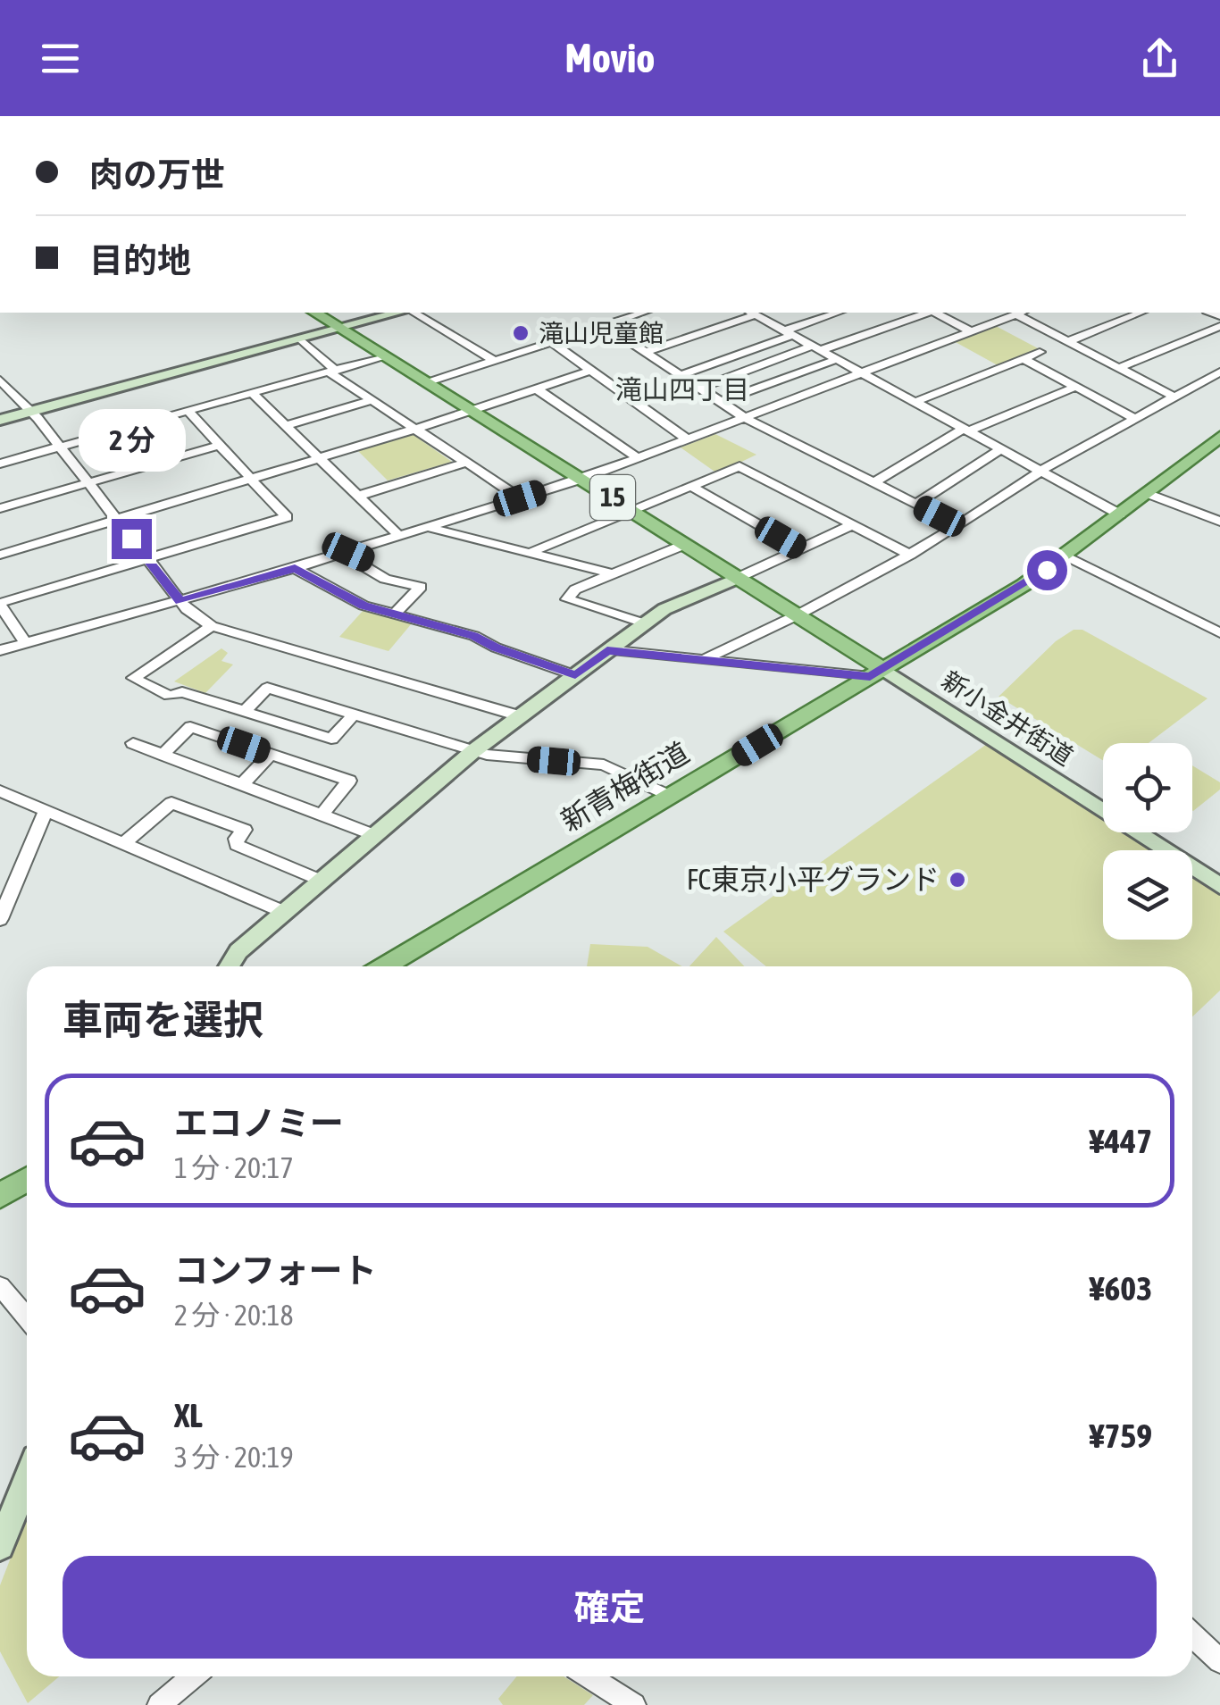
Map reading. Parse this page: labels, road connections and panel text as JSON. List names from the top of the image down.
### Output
{
  "streets": {
    "main road": ["15", "新小金井街道", "新青梅街道"]
  },
  "crossings": [
    ["新小金井街道", "新青梅街道"]
  ],
  "districts": ["滝山四丁目"],
  "places": ["滝山児童館", "FC東京小平グランド"],
  "page": {
    "header": "Movio",
    "banner": ["肉の万世", "目的地"],
    "bubble": "2 分",
    "heading": "車両を選択",
    "list": [
      {
        "name": "エコノミー",
        "note": "1 分 · 20:17",
        "value": "¥447"
      },
      {
        "name": "コンフォート",
        "note": "2 分 · 20:18",
        "value": "¥603"
      },
      {
        "name": "XL",
        "note": "3 分 · 20:19",
        "value": "¥759"
      }
    ],
    "buttons": "確定"
  }
}
